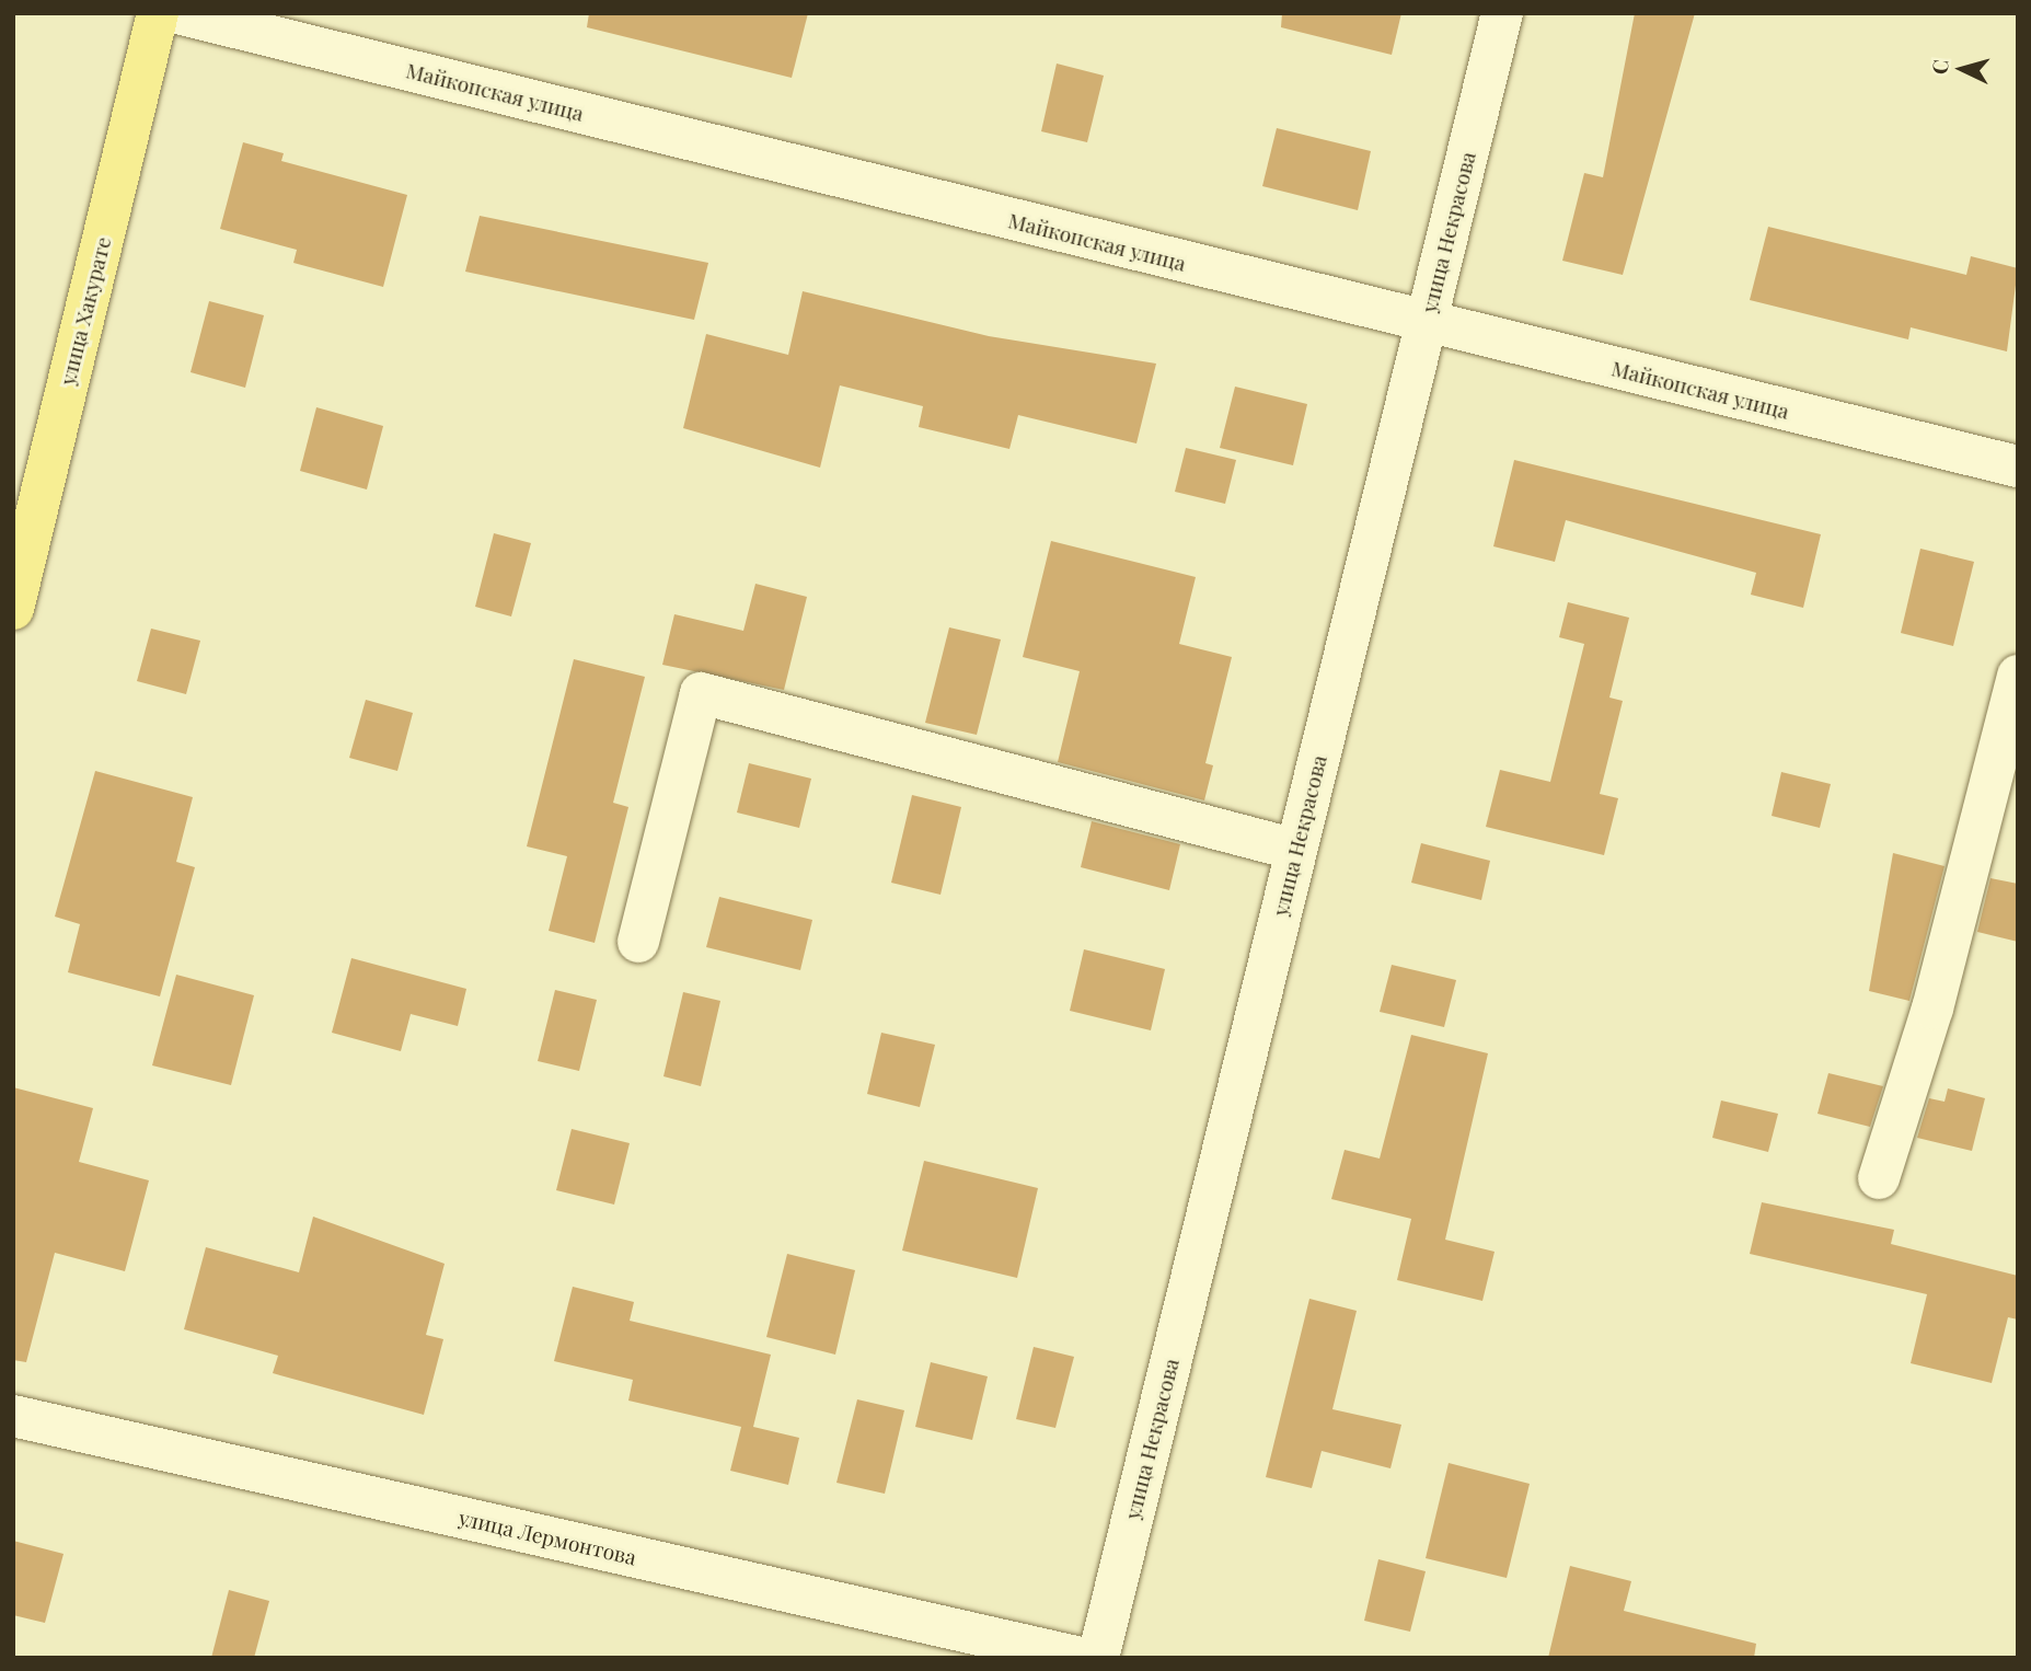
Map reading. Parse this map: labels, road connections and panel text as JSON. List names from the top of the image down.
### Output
{
  "streets": {
    "main road": ["улица Хакурате"],
    "street": ["Майкопская улица", "улица Некрасова", "улица Лермонтова"]
  },
  "crossings": [
    ["Майкопская улица", "улица Некрасова"]
  ],
  "north": "left"
}
